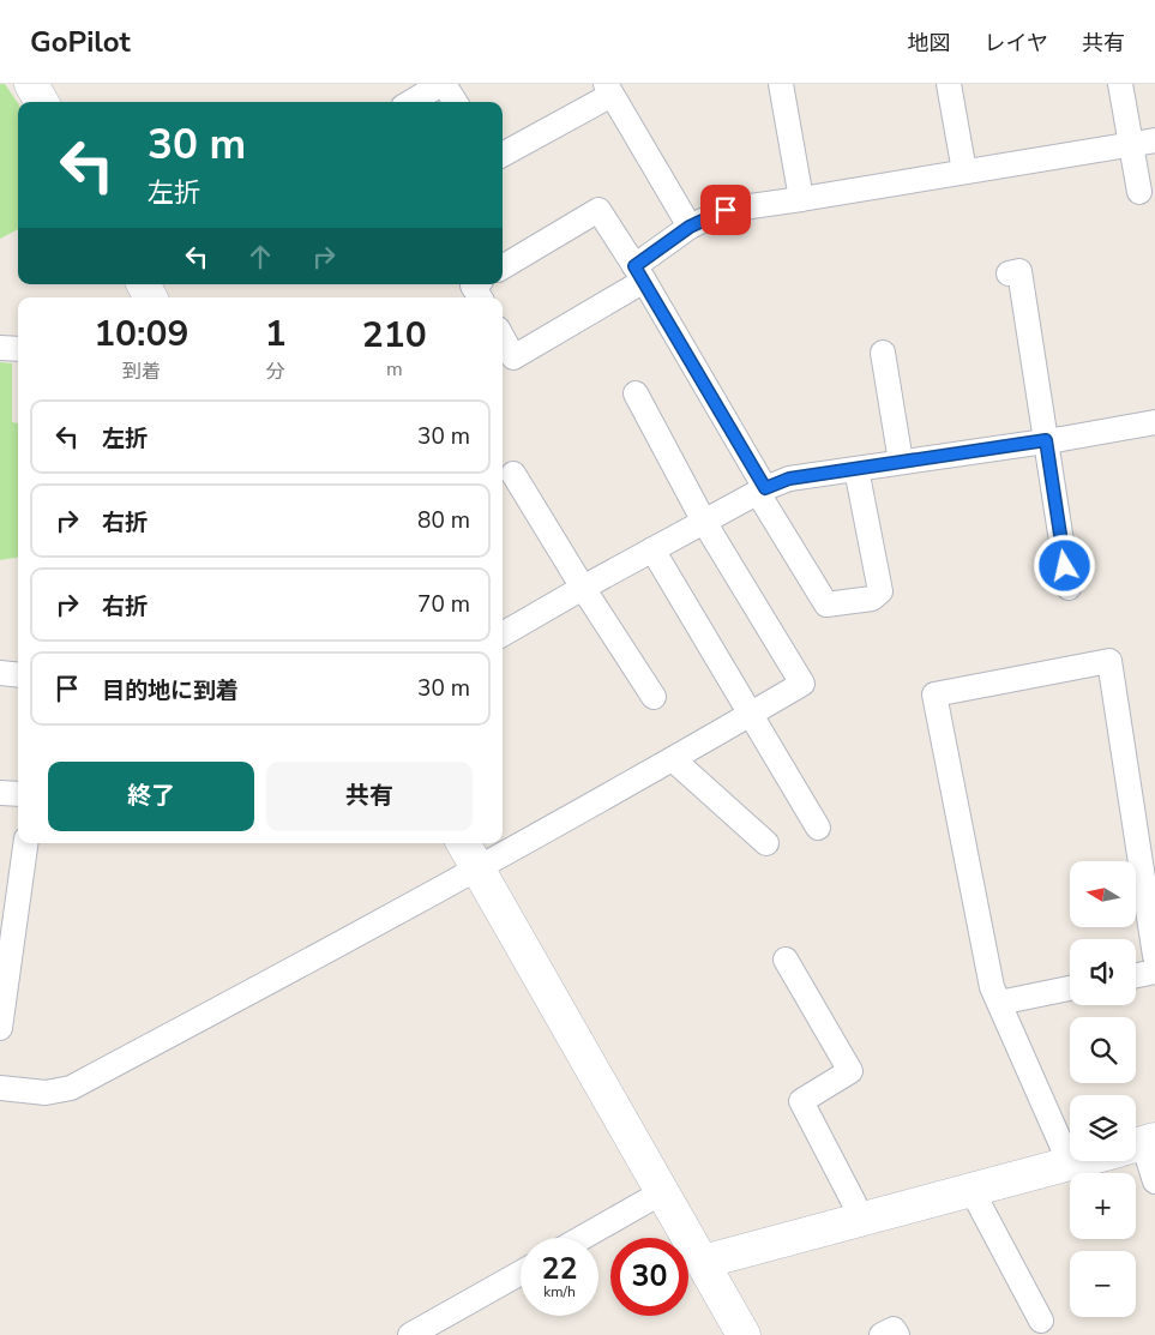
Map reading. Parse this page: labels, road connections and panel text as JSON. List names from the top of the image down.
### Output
{
  "north": "left",
  "page": {
    "header": "GoPilot",
    "nav": ["地図", "レイヤ", "共有"],
    "turn": ["30 m", "左折"],
    "eta": [
      "10:09",
      "到着",
      "1",
      "分",
      "210",
      "m"
    ],
    "list": [
      {
        "name": "左折",
        "value": "30 m"
      },
      {
        "name": "右折",
        "value": "80 m"
      },
      {
        "name": "右折",
        "value": "70 m"
      },
      {
        "name": "目的地に到着",
        "value": "30 m"
      }
    ],
    "buttons": ["終了", "共有"],
    "map_buttons": ["+", "−"],
    "speed": "22 km/h",
    "limit": "30"
  }
}
